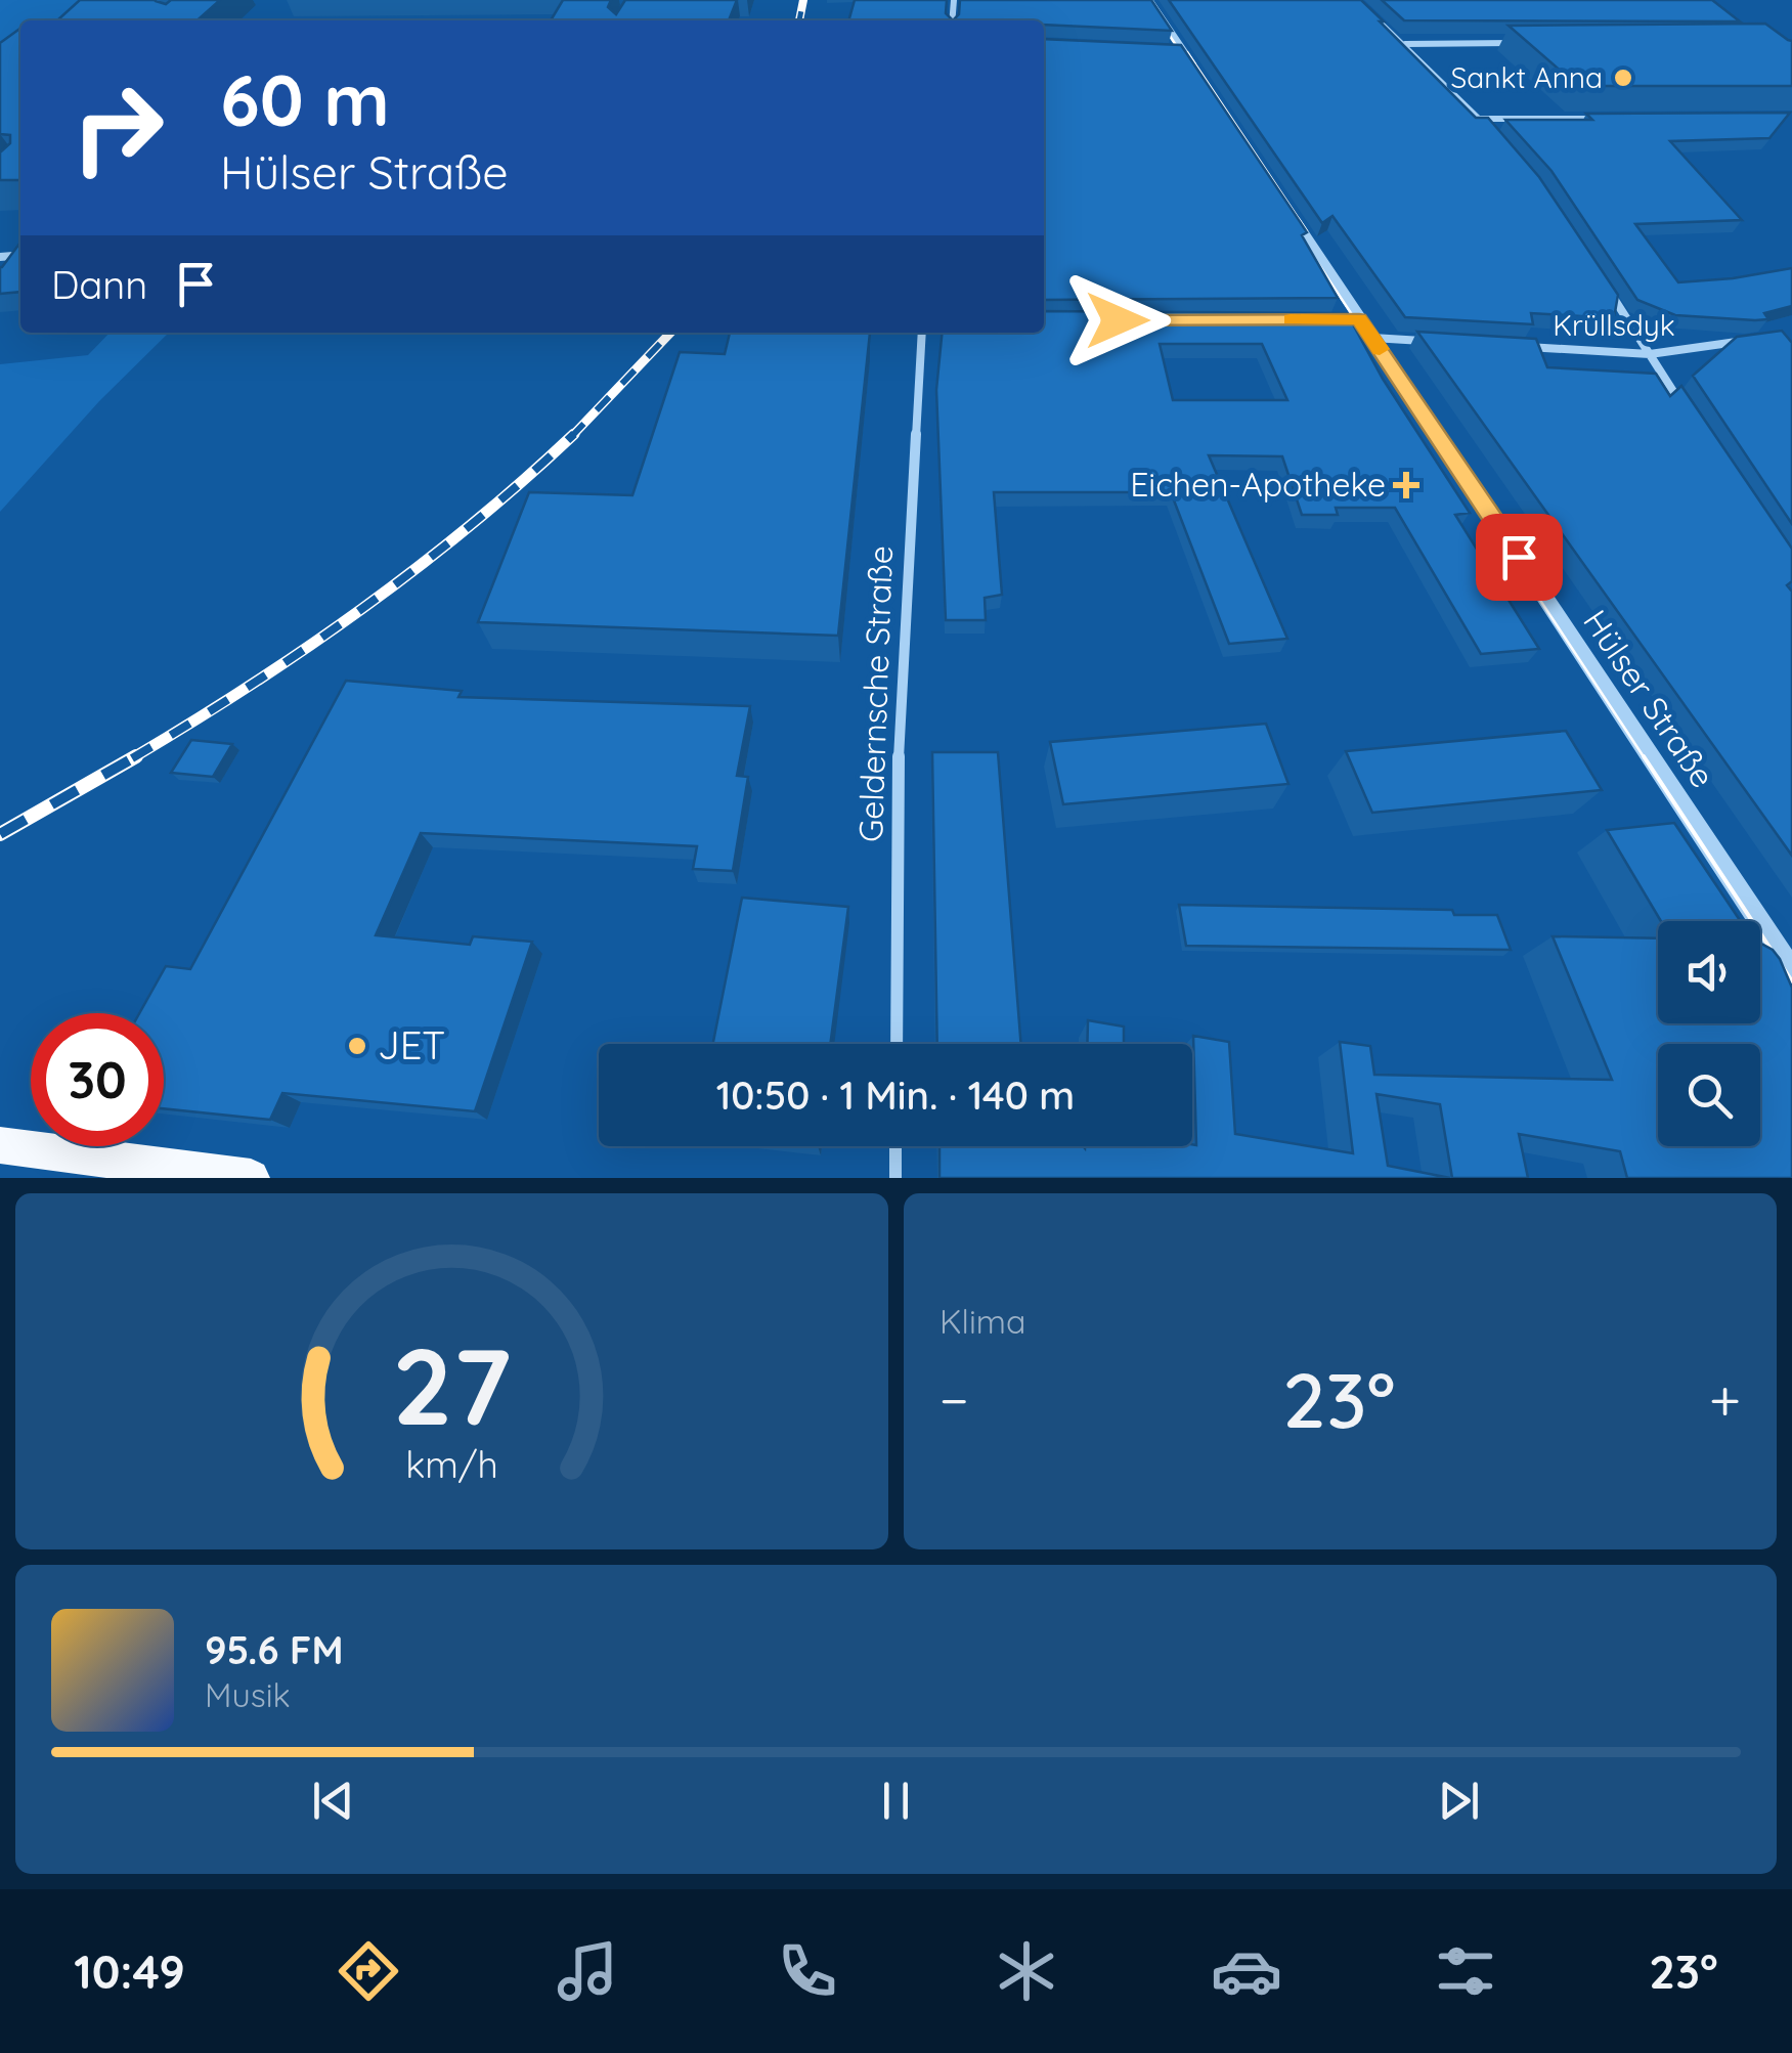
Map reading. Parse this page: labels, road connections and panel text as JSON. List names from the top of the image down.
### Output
{
  "streets": {
    "street": ["Krüllsdyk", "Geldernsche Straße", "Hülser Straße"]
  },
  "places": {
    "other": ["Sankt Anna", "JET"],
    "health": ["Eichen-Apotheke"]
  },
  "page": {
    "turn": ["60 m", "Hülser Straße"],
    "then": "Dann",
    "limit": "30",
    "trip": "10:50 · 1 Min. · 140 m",
    "tile": "Klima",
    "heat": ["−", "23°", "+"],
    "song": ["95.6 FM", "Musik"],
    "tabs": ["10:49", "23°"],
    "gauge": ["27", "km/h"]
  }
}
